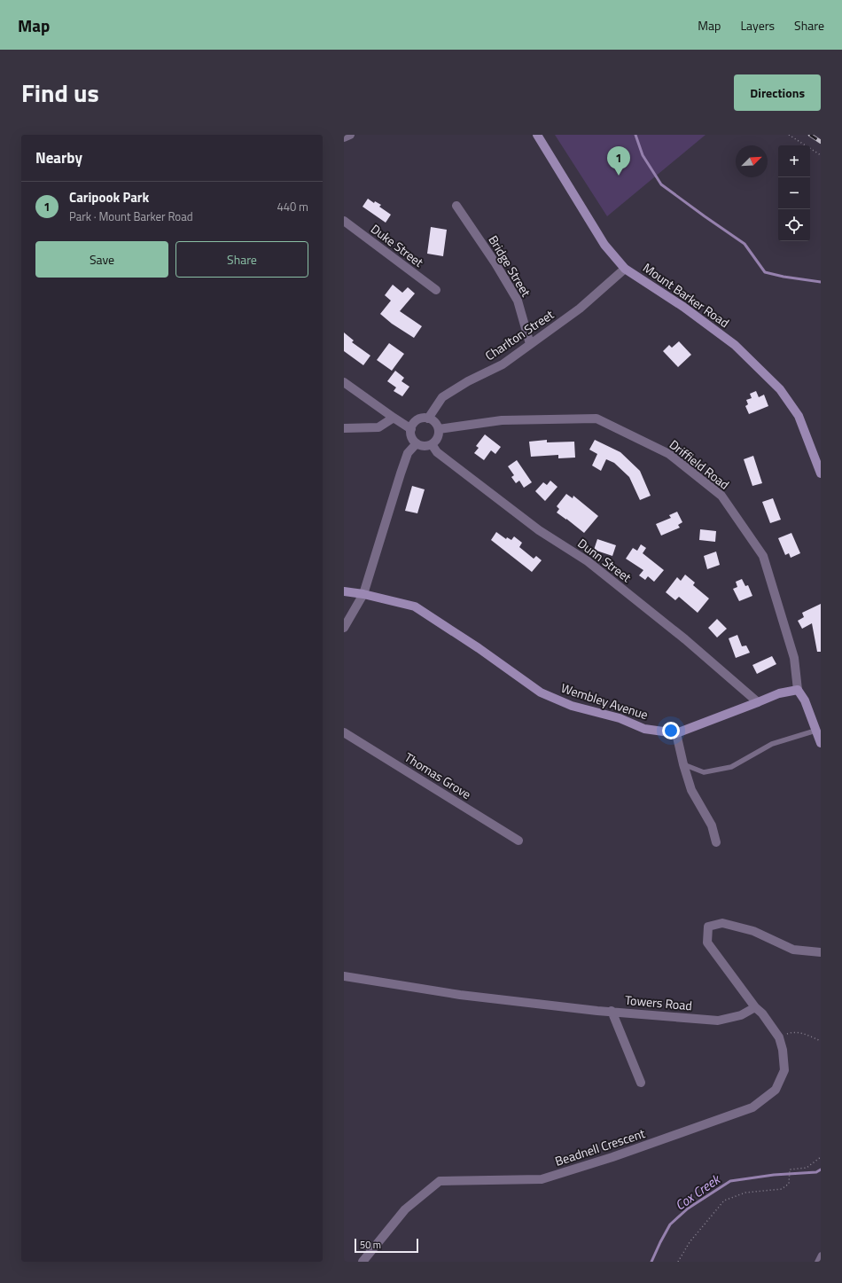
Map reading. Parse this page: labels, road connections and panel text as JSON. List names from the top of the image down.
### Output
{
  "streets": {
    "street": [
      "Duke Street",
      "Bridge Street",
      "Mount Barker Road",
      "Charlton Street",
      "Driffield Road",
      "Dunn Street",
      "Wembley Avenue",
      "Thomas Grove",
      "Towers Road",
      "Beadnell Crescent"
    ]
  },
  "crossings": [
    ["Bridge Street", "Charlton Street"],
    ["Mount Barker Road", "Charlton Street"],
    ["Charlton Street", "Driffield Road"],
    ["Charlton Street", "Dunn Street"],
    ["Driffield Road", "Dunn Street"],
    ["Driffield Road", "Wembley Avenue"],
    ["Dunn Street", "Wembley Avenue"],
    ["Towers Road", "Beadnell Crescent"]
  ],
  "water": ["Cox Creek"],
  "scale_bar": "50 m",
  "north": "top right",
  "page": {
    "header": "Map",
    "nav": ["Map", "Layers", "Share"],
    "title": "Find us",
    "buttons": [
      "Directions",
      ["Save", "Share"]
    ],
    "heading": "Nearby",
    "map_buttons": ["+", "−"],
    "pins": "1",
    "list": [
      {
        "mark": "1",
        "name": "Caripook Park",
        "note": "Park · Mount Barker Road",
        "value": "440 m"
      }
    ],
    "scale": "50 m"
  }
}
